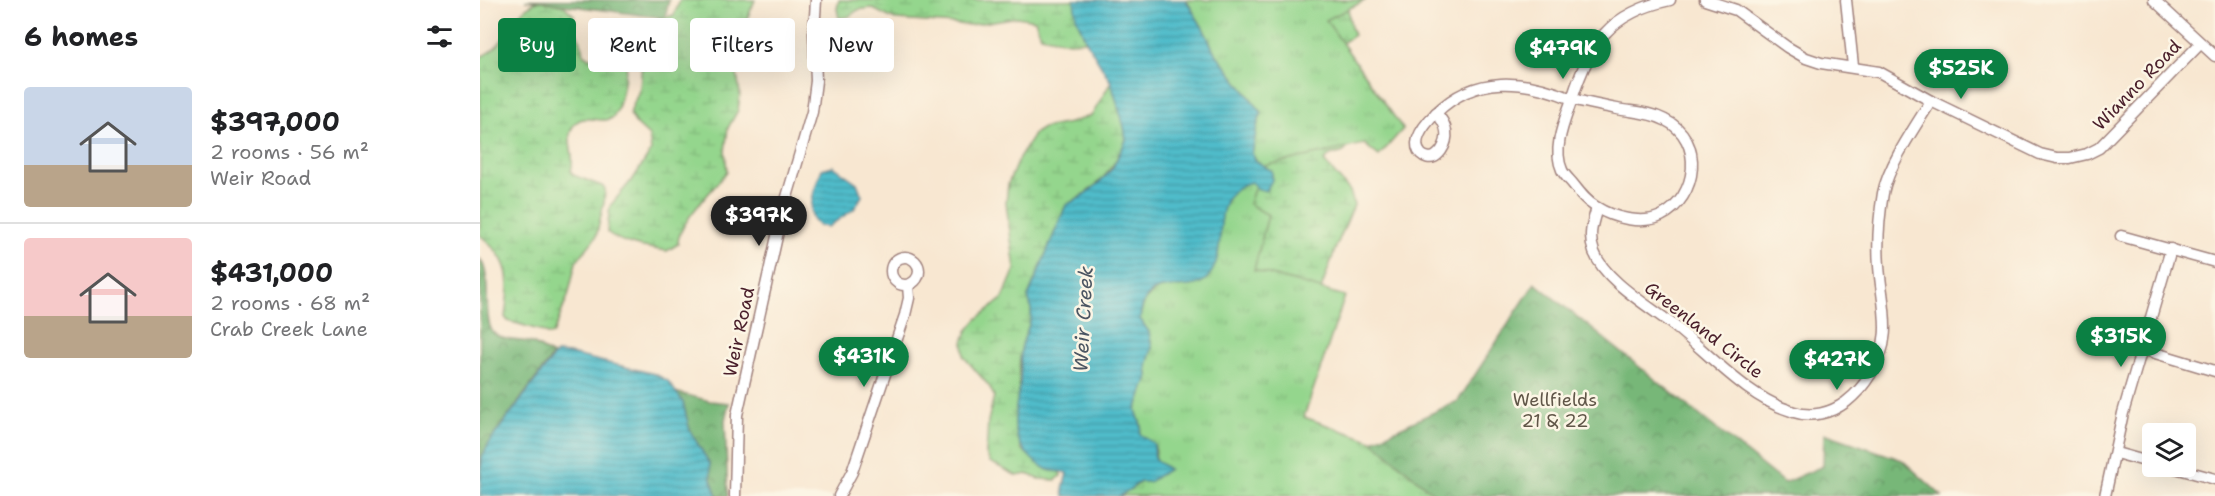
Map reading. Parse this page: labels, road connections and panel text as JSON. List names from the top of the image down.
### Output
{
  "streets": {
    "street": ["Wianno Road", "Greenland Circle", "Weir Road"]
  },
  "crossings": [
    ["Wianno Road", "Greenland Circle"]
  ],
  "water": ["Weir Creek"],
  "parks": ["Wellfields 21 & 22"],
  "page": {
    "heading": "6 homes",
    "chip": [
      "Buy",
      "Rent",
      "Filters",
      "New"
    ],
    "price": [
      "$479K",
      "$525K",
      "$397K",
      "$315K",
      "$431K",
      "$427K"
    ],
    "list": [
      {
        "name": "$397,000",
        "note": "2 rooms · 56 m² · Weir Road"
      },
      {
        "name": "$431,000",
        "note": "2 rooms · 68 m² · Crab Creek Lane"
      }
    ]
  }
}
